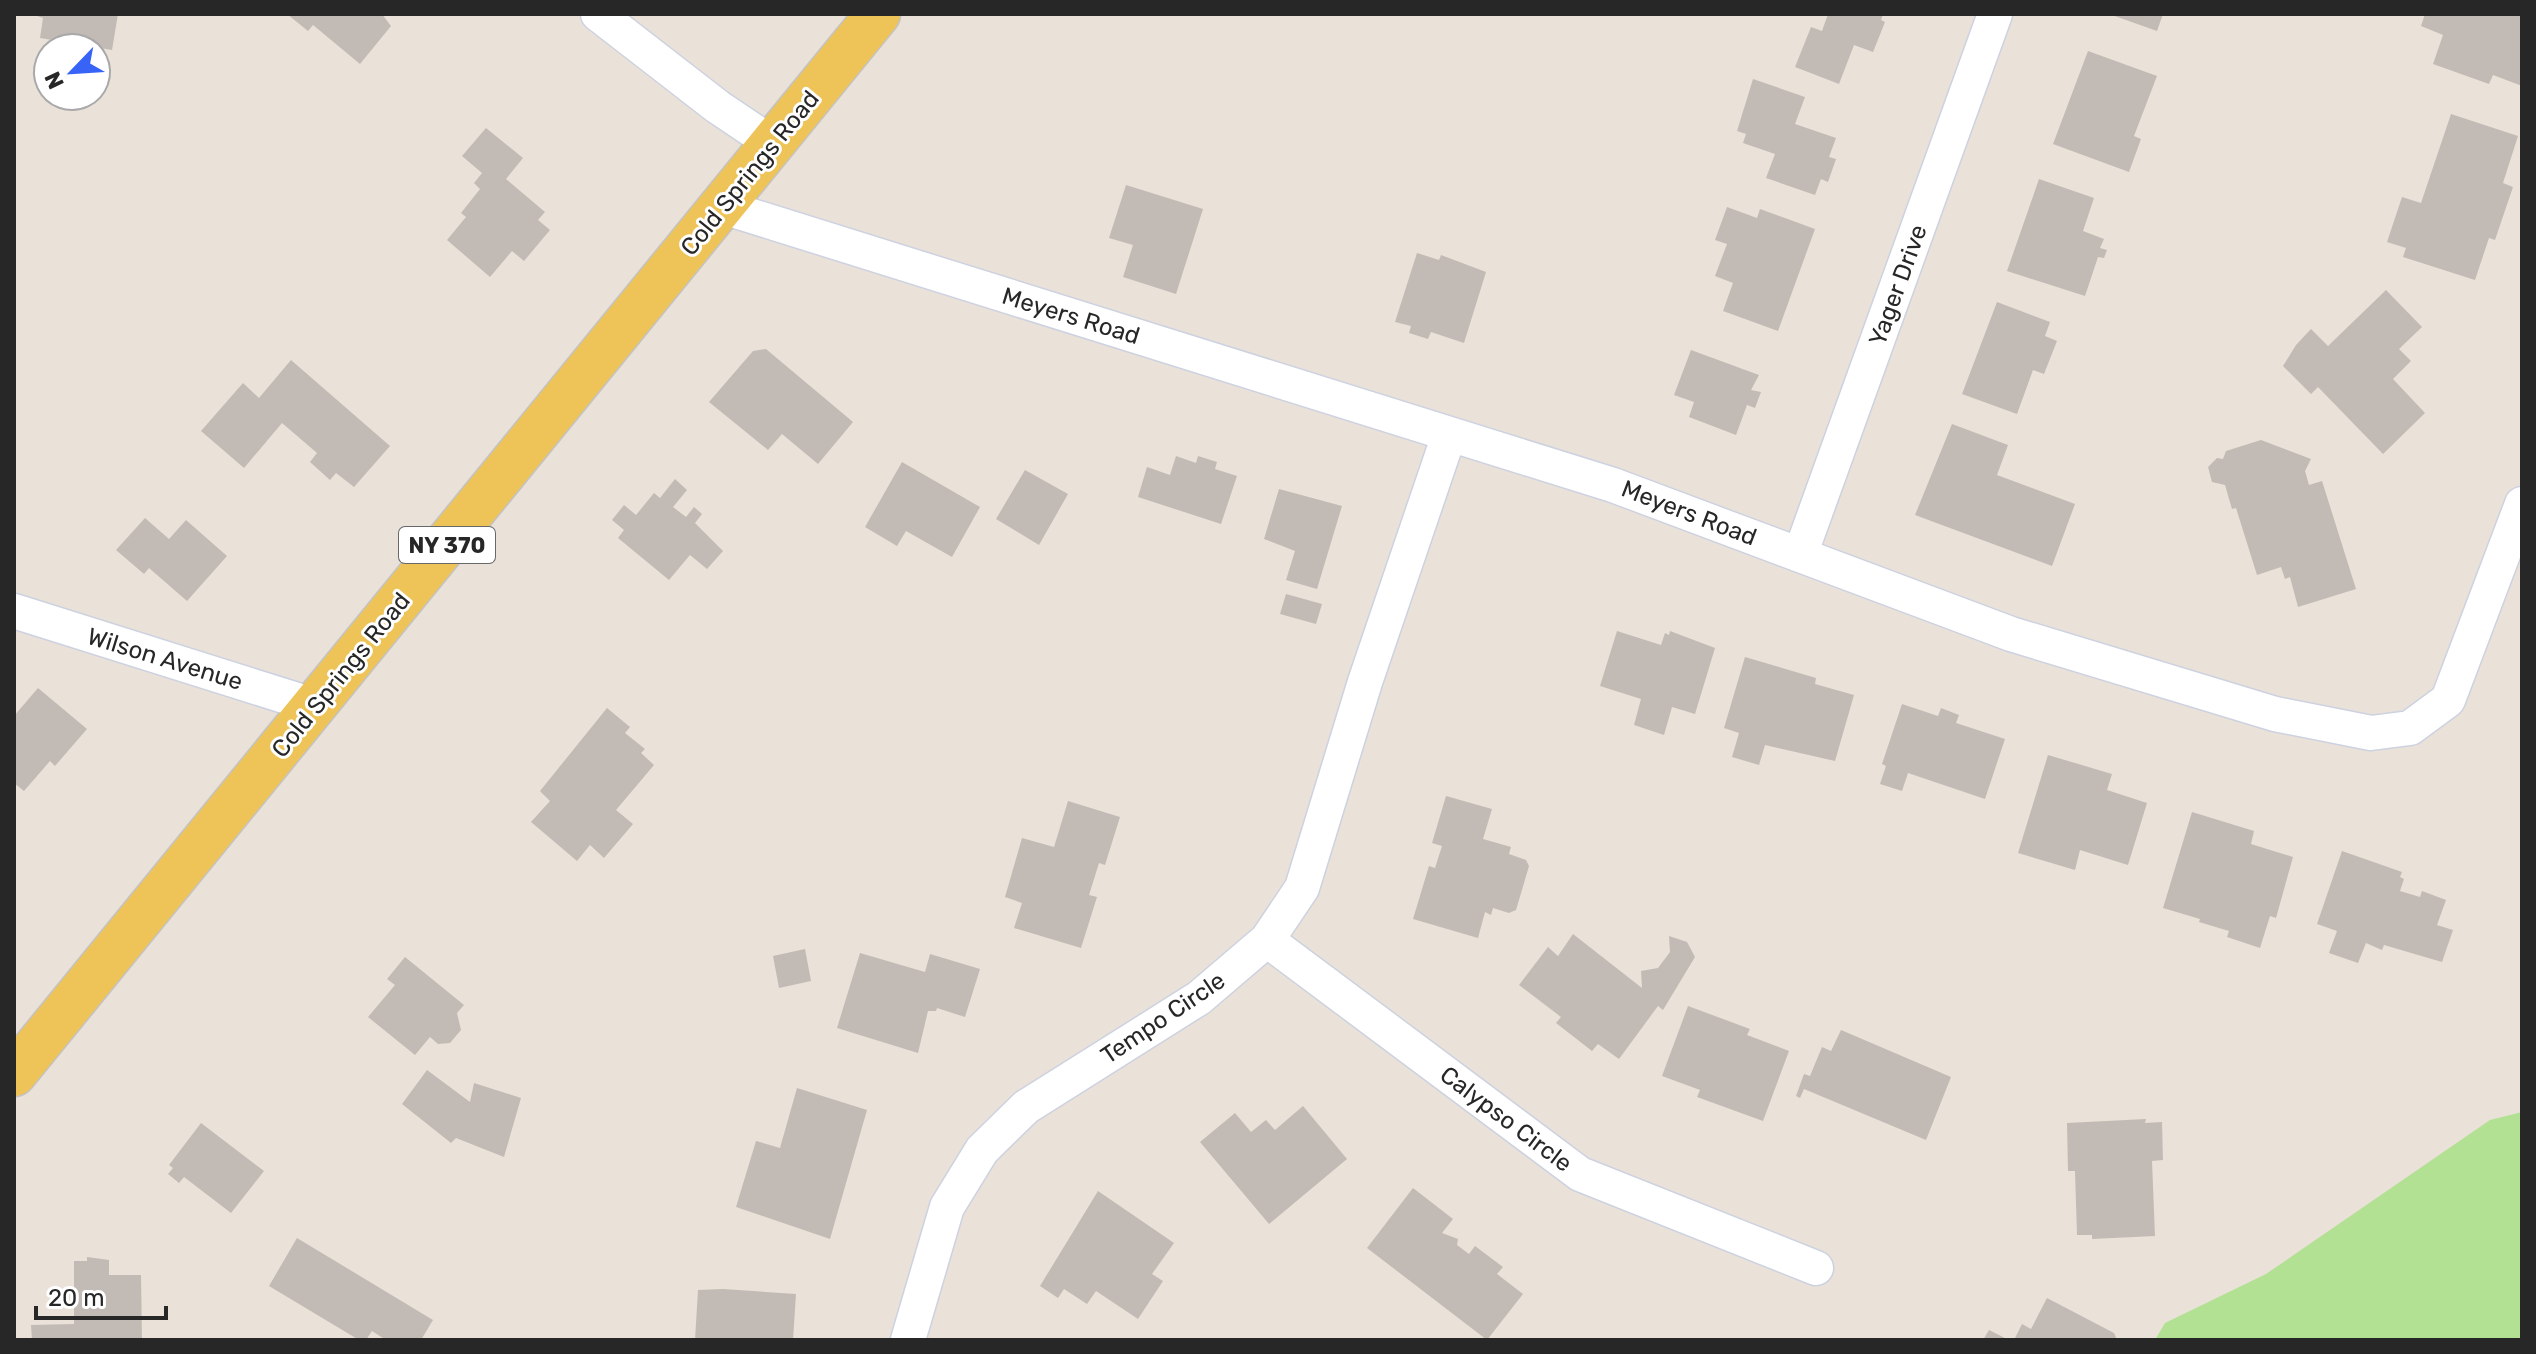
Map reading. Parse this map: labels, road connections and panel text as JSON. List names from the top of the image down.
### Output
{
  "streets": {
    "main road": ["Cold Springs Road", "NY 370"],
    "street": [
      "Yager Drive",
      "Meyers Road",
      "Wilson Avenue",
      "Tempo Circle",
      "Calypso Circle"
    ]
  },
  "crossings": [
    ["Cold Springs Road", "Meyers Road"],
    ["Cold Springs Road", "Wilson Avenue"],
    ["Yager Drive", "Meyers Road"],
    ["Meyers Road", "Tempo Circle"],
    ["Tempo Circle", "Calypso Circle"]
  ],
  "scale_bar": "20 m",
  "north": "bottom left"
}
